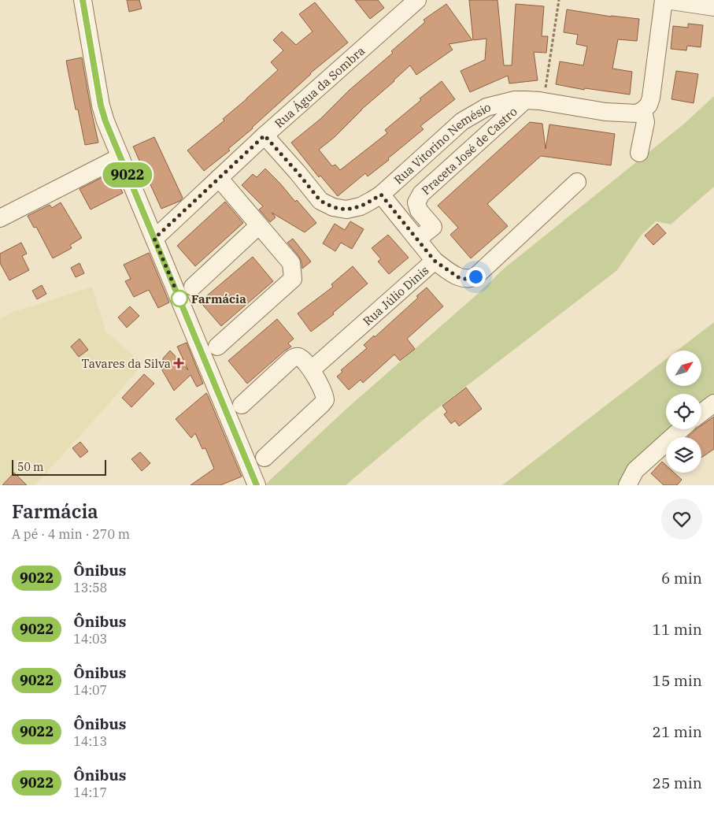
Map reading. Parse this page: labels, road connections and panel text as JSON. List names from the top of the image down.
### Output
{
  "streets": {
    "street": [
      "Rua Água da Sombra",
      "Rua Vitorino Nemésio",
      "Praceta José de Castro",
      "Rua Júlio Dinis"
    ]
  },
  "crossings": [
    ["Rua Água da Sombra", "Rua Vitorino Nemésio"],
    ["Rua Vitorino Nemésio", "Praceta José de Castro"],
    ["Rua Vitorino Nemésio", "Rua Júlio Dinis"],
    ["Praceta José de Castro", "Rua Júlio Dinis"]
  ],
  "places": {
    "other": ["Farmácia"],
    "health": ["Tavares da Silva"]
  },
  "lines": ["bus line 9022"],
  "scale_bar": "50 m",
  "north": "top right",
  "page": {
    "on_map": "9022",
    "scale": "50 m",
    "heading": ["Farmácia", "A pé · 4 min · 270 m"],
    "list": [
      {
        "mark": "9022",
        "name": "Ônibus",
        "note": "13:58",
        "value": "6 min"
      },
      {
        "mark": "9022",
        "name": "Ônibus",
        "note": "14:03",
        "value": "11 min"
      },
      {
        "mark": "9022",
        "name": "Ônibus",
        "note": "14:07",
        "value": "15 min"
      },
      {
        "mark": "9022",
        "name": "Ônibus",
        "note": "14:13",
        "value": "21 min"
      },
      {
        "mark": "9022",
        "name": "Ônibus",
        "note": "14:17",
        "value": "25 min"
      }
    ]
  }
}
